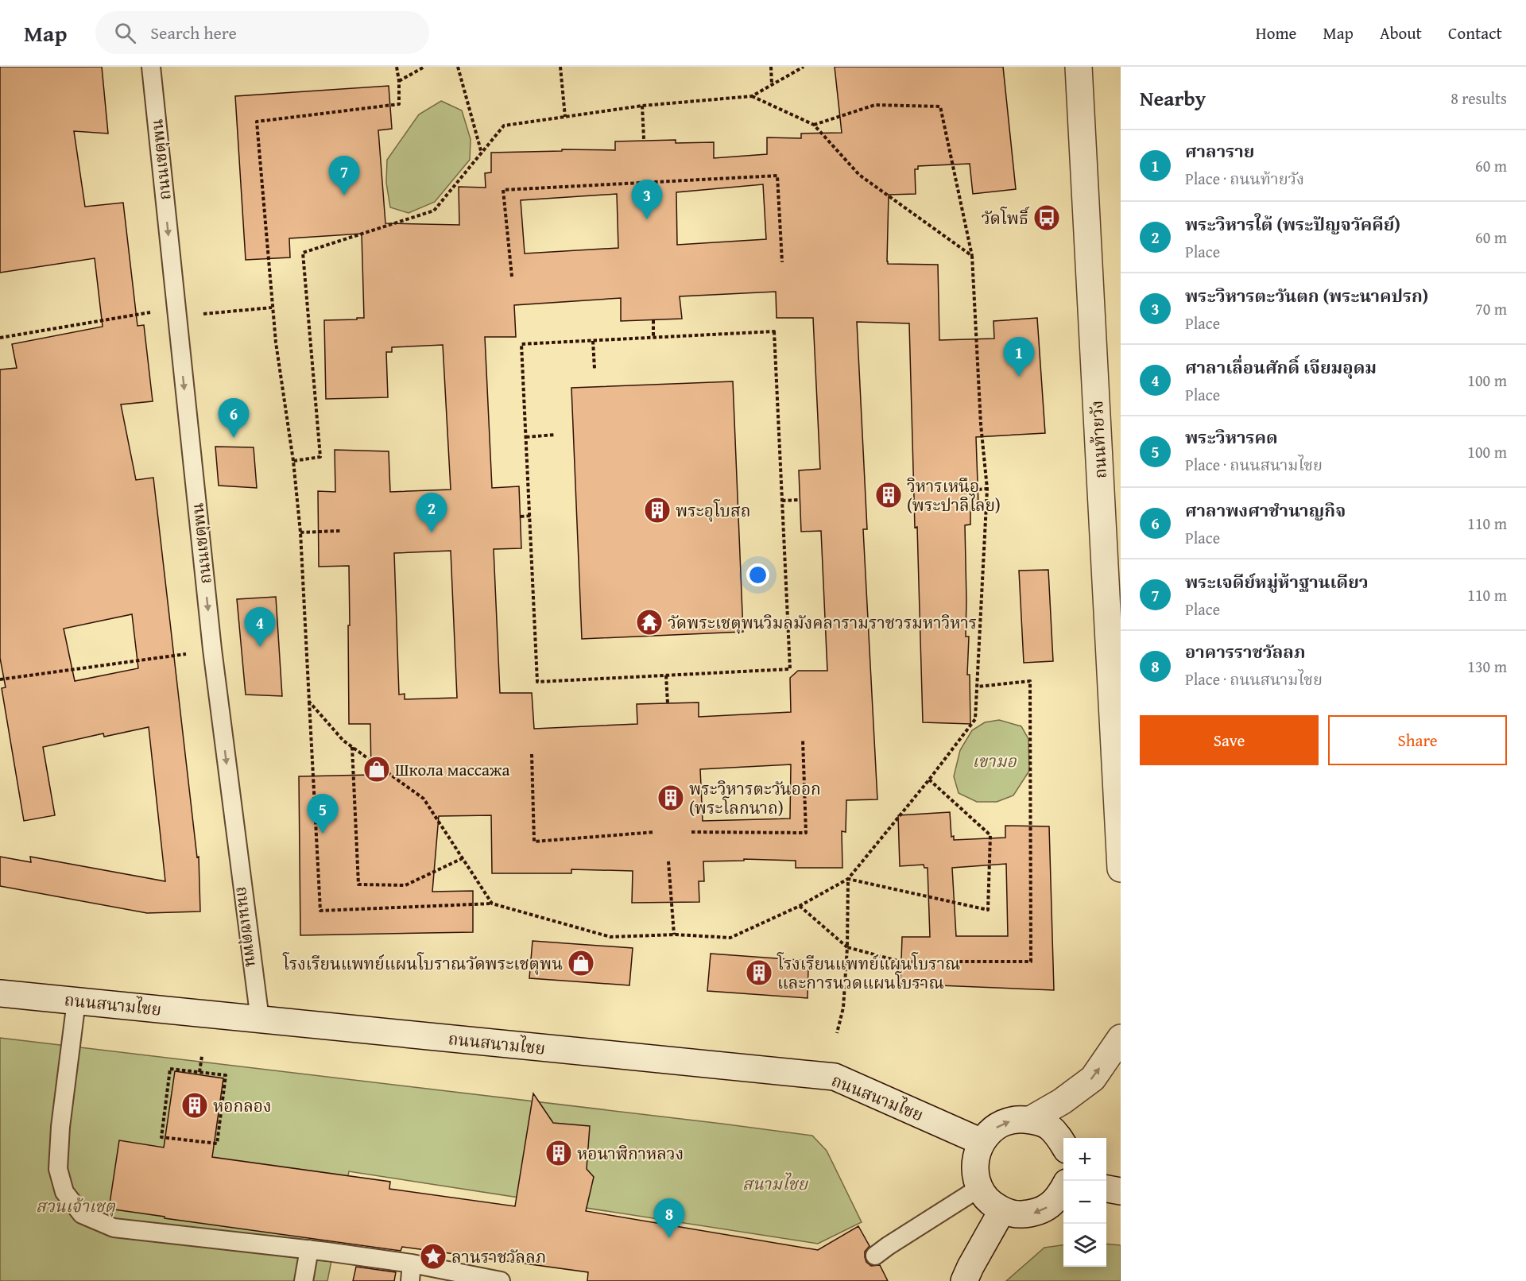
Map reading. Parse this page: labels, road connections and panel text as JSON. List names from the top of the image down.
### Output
{
  "streets": {
    "main road": ["ถนนท้ายวัง", "ถนนสนามไชย"],
    "lane": ["ถนนเชตุพน"]
  },
  "crossings": [
    ["ถนนเชตุพน", "ถนนสนามไชย"]
  ],
  "one_way": ["ถนนเชตุพน"],
  "parks": ["เขามอ", "สนามไชย", "สวนเจ้าเชตุ"],
  "places": {
    "bus stop": ["วัดโพธิ์"],
    "building": [
      "วิหารเหนือ (พระปาลิไลย)",
      "พระอุโบสถ",
      "พระวิหารตะวันออก (พระโลกนาถ)",
      "โรงเรียนแพทย์แผนโบราณ และการนวดแผนโบราณ",
      "หอกลอง",
      "หอนาฬิกาหลวง"
    ],
    "temple": ["วัดพระเชตุพนวิมลมังคลารามราชวรมหาวิหาร"],
    "shop": ["Школа массажа", "โรงเรียนแพทย์แผนโบราณวัดพระเชตุพน"],
    "place": ["ลานราชวัลลภ"]
  },
  "page": {
    "header": "Map",
    "search": "Search here",
    "nav": [
      "Home",
      "Map",
      "About",
      "Contact"
    ],
    "heading": ["Nearby", "8 results"],
    "list": [
      {
        "mark": "1",
        "name": "ศาลาราย",
        "note": "Place · ถนนท้ายวัง",
        "value": "60 m"
      },
      {
        "mark": "2",
        "name": "พระวิหารใต้ (พระปัญจวัคคีย์)",
        "note": "Place",
        "value": "60 m"
      },
      {
        "mark": "3",
        "name": "พระวิหารตะวันตก (พระนาคปรก)",
        "note": "Place",
        "value": "70 m"
      },
      {
        "mark": "4",
        "name": "ศาลาเลื่อนศักดิ์ เจียมอุดม",
        "note": "Place",
        "value": "100 m"
      },
      {
        "mark": "5",
        "name": "พระวิหารคด",
        "note": "Place · ถนนสนามไชย",
        "value": "100 m"
      },
      {
        "mark": "6",
        "name": "ศาลาพงศาชำนาญกิจ",
        "note": "Place",
        "value": "110 m"
      },
      {
        "mark": "7",
        "name": "พระเจดีย์หมู่ห้าฐานเดียว",
        "note": "Place",
        "value": "110 m"
      },
      {
        "mark": "8",
        "name": "อาคารราชวัลลภ",
        "note": "Place · ถนนสนามไชย",
        "value": "130 m"
      }
    ],
    "pins": [
      "7",
      "3",
      "1",
      "6",
      "2",
      "4",
      "5",
      "8"
    ],
    "buttons": ["Save", "Share"],
    "map_buttons": ["+", "−"]
  }
}
